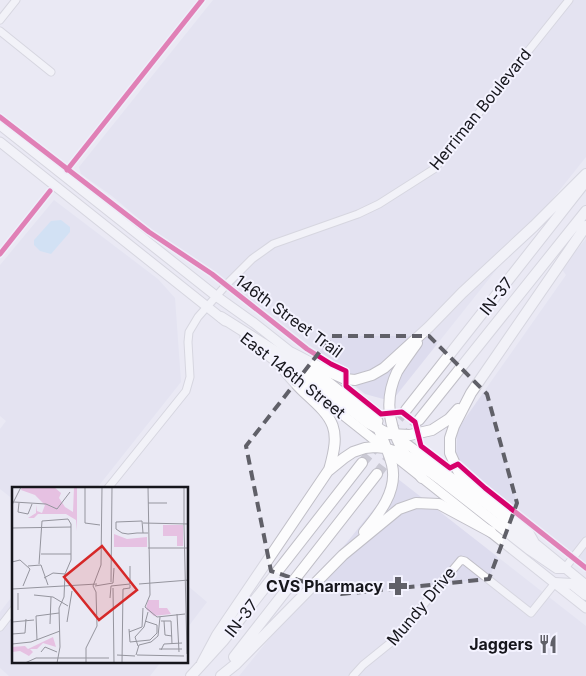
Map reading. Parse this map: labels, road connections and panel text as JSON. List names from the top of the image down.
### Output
{
  "streets": {
    "highway": ["IN-37"],
    "main road": ["East 146th Street"],
    "street": ["Herriman Boulevard", "Mundy Drive"],
    "cycle path": ["146th Street Trail"]
  },
  "crossings": [
    ["Herriman Boulevard", "East 146th Street"],
    ["East 146th Street", "Mundy Drive"]
  ],
  "places": {
    "pharmacy": ["CVS Pharmacy"],
    "restaurant": ["Jaggers"]
  }
}
